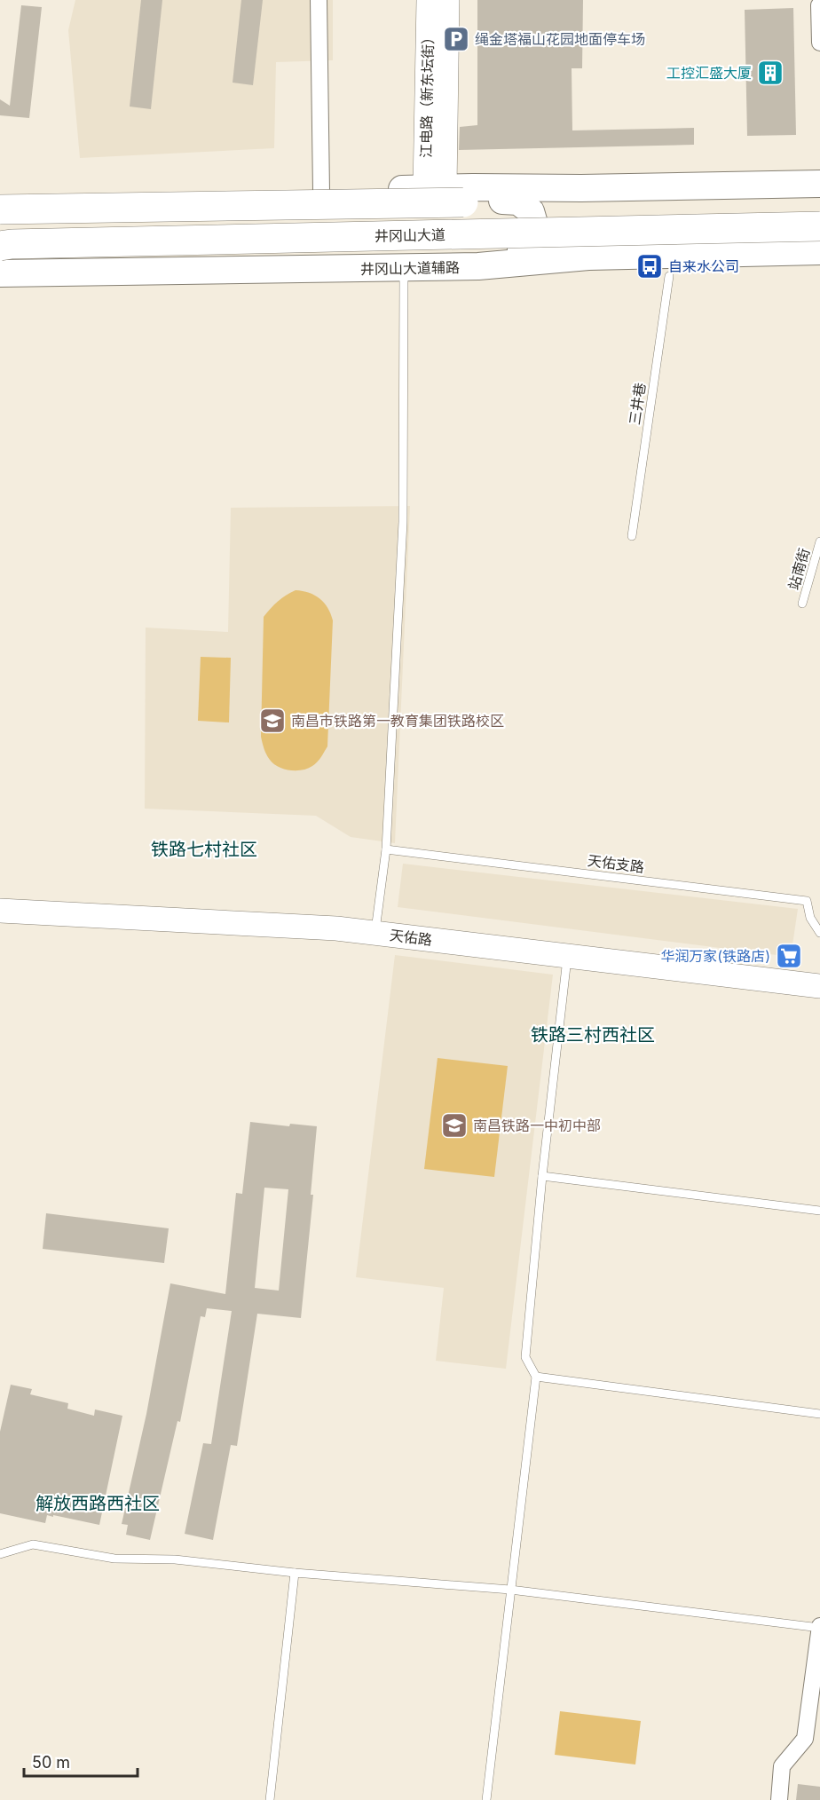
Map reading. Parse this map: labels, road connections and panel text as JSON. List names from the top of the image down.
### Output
{
  "streets": {
    "highway": ["井冈山大道"],
    "main road": ["井冈山大道辅路"],
    "street": ["江电路（新东坛街）", "天佑路"],
    "lane": ["三井巷", "站南街", "天佑支路"]
  },
  "districts": ["铁路七村社区", "铁路三村西社区", "解放西路西社区"],
  "places": {
    "parking": ["绳金塔福山花园地面停车场"],
    "building": ["工控汇盛大厦"],
    "bus stop": ["自来水公司"],
    "school or university": ["南昌市铁路第一教育集团铁路校区", "南昌铁路一中初中部"],
    "supermarket": ["华润万家(铁路店)"]
  },
  "scale_bar": "50 m"
}
